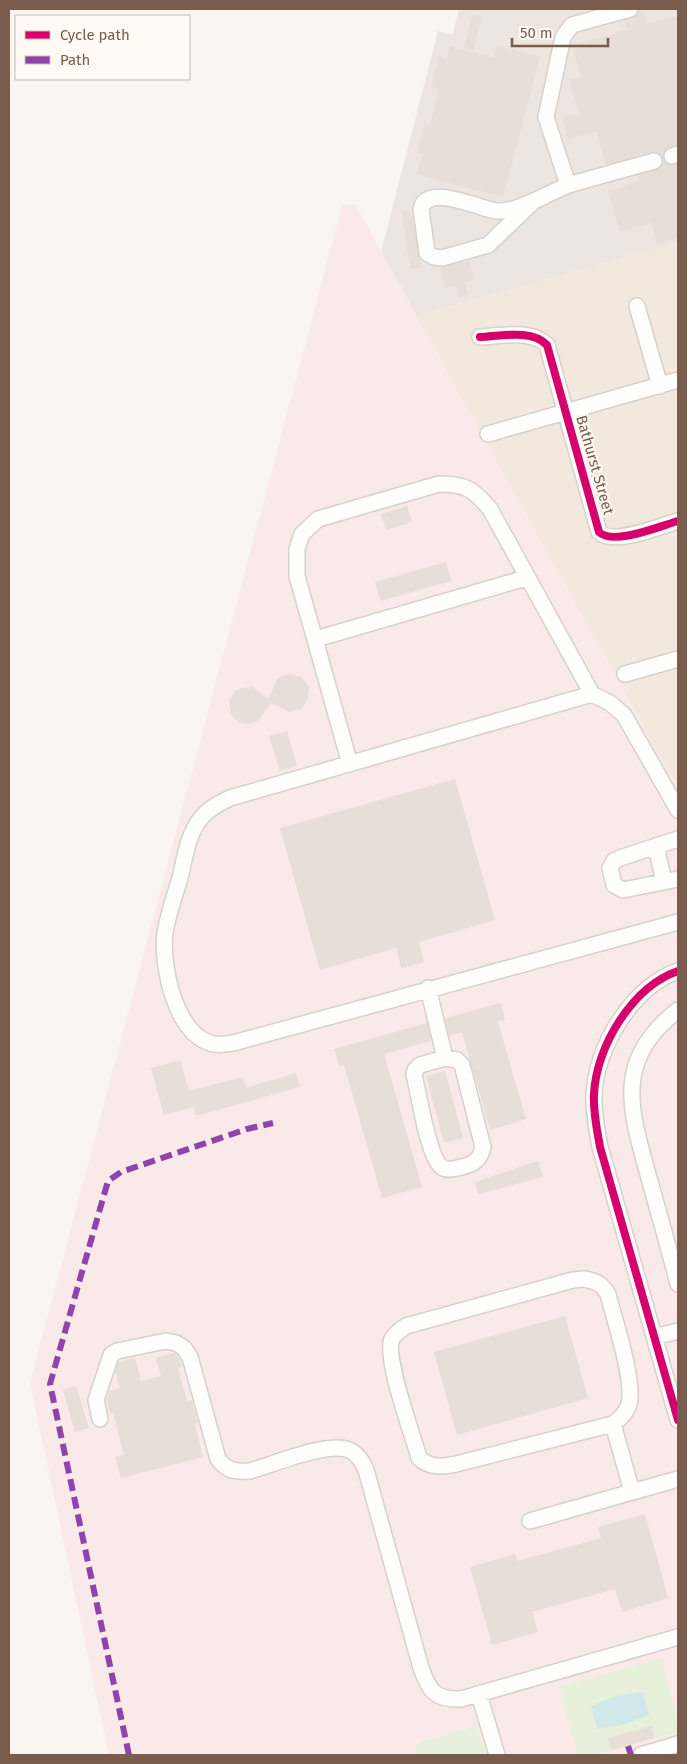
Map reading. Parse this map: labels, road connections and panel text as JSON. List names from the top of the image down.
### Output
{
  "streets": {
    "street": ["Bathurst Street"]
  },
  "legend": ["Cycle path", "Path"],
  "scale_bar": "50 m"
}
